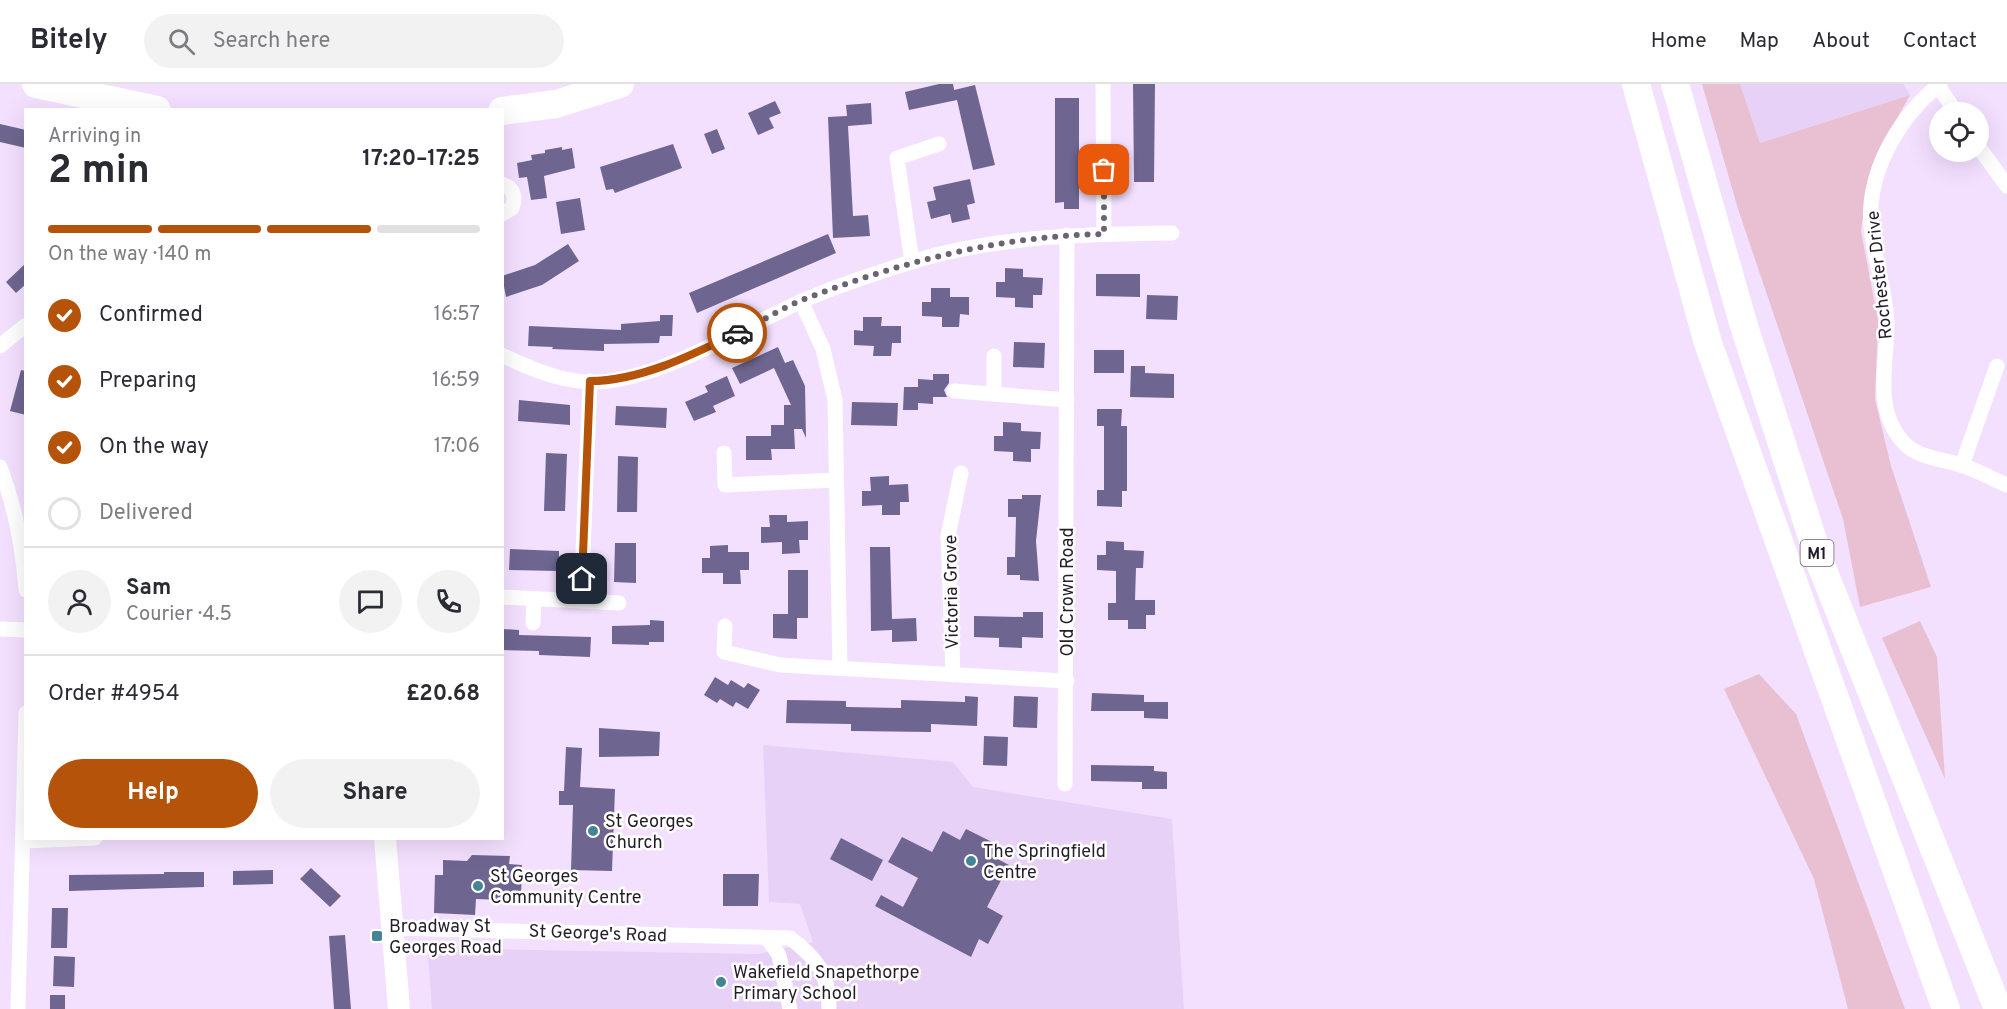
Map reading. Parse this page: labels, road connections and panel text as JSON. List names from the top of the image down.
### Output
{
  "streets": {
    "highway": ["M1"],
    "street": [
      "Rochester Drive",
      "Victoria Grove",
      "Old Crown Road",
      "St George's Road"
    ]
  },
  "crossings": [
    ["Victoria Grove", "Old Crown Road"]
  ],
  "places": {
    "other": [
      "St Georges Church",
      "The Springfield Centre",
      "St Georges Community Centre",
      "Wakefield Snapethorpe Primary School"
    ],
    "transit": ["Broadway St Georges Road"]
  },
  "page": {
    "header": "Bitely",
    "search": "Search here",
    "nav": [
      "Home",
      "Map",
      "About",
      "Contact"
    ],
    "heading": ["2 min", "Arriving in", "17:20–17:25"],
    "panel": [
      "Sam",
      "Courier · 4.5",
      "Order #4954",
      "£20.68"
    ],
    "bar": "On the way · 140 m",
    "list": [
      ["Confirmed", "16:57"],
      ["Preparing", "16:59"],
      ["On the way", "17:06"],
      "Delivered"
    ],
    "buttons": ["Help", "Share"]
  }
}
